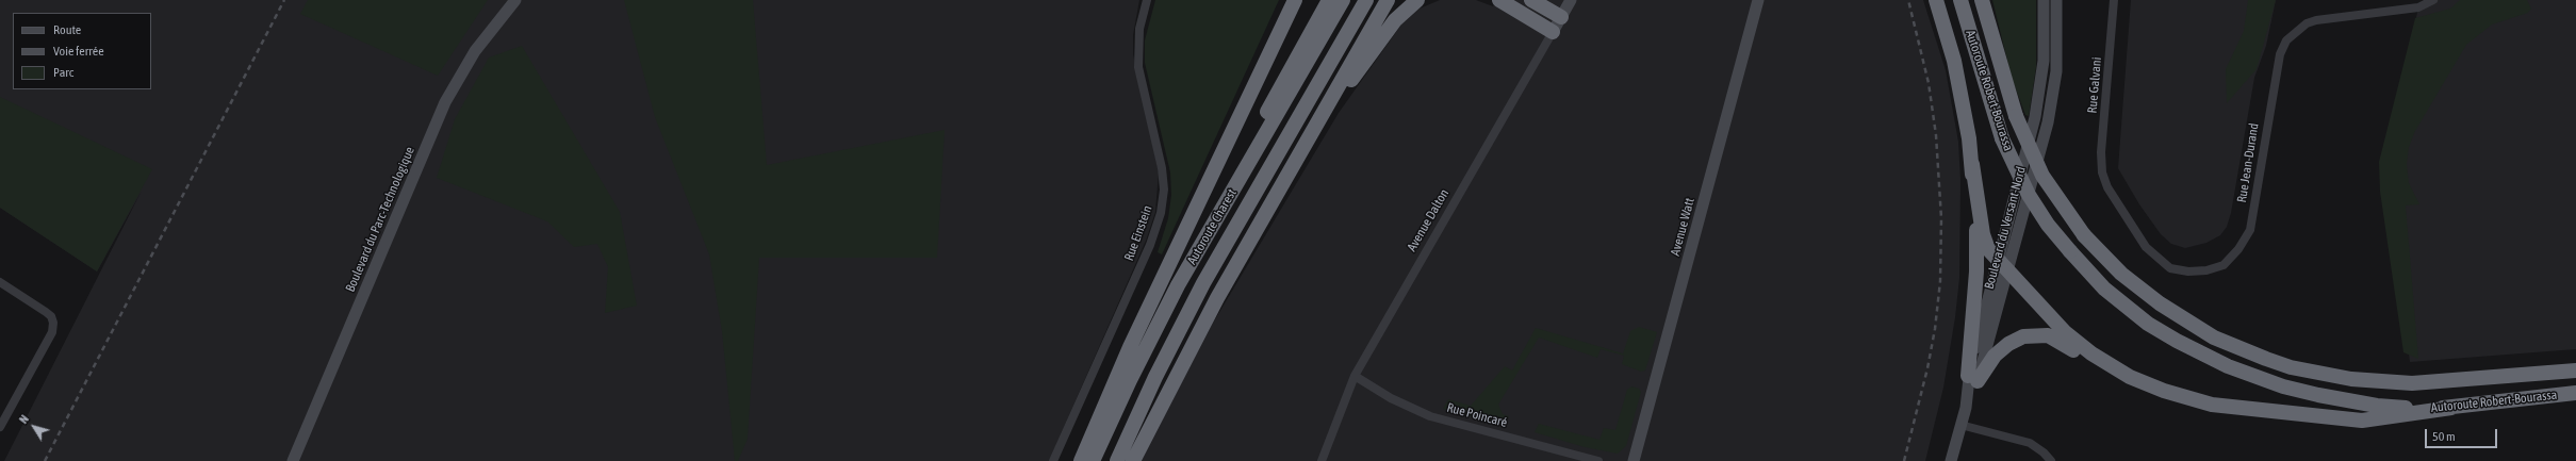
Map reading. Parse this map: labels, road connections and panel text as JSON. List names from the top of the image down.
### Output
{
  "streets": {
    "highway": ["Autoroute Robert-Bourassa", "Autoroute Charest"],
    "street": [
      "Rue Galvani",
      "Rue Jean-Durand",
      "Boulevard du Parc-Technologique",
      "Avenue Dalton",
      "Avenue Watt",
      "Boulevard du Versant-Nord",
      "Rue Einstein",
      "Rue Poincaré"
    ]
  },
  "crossings": [
    ["Rue Galvani", "Rue Jean-Durand"],
    ["Avenue Dalton", "Rue Poincaré"]
  ],
  "legend": ["Route", "Voie ferrée", "Parc"],
  "scale_bar": "50 m",
  "north": "top left"
}
